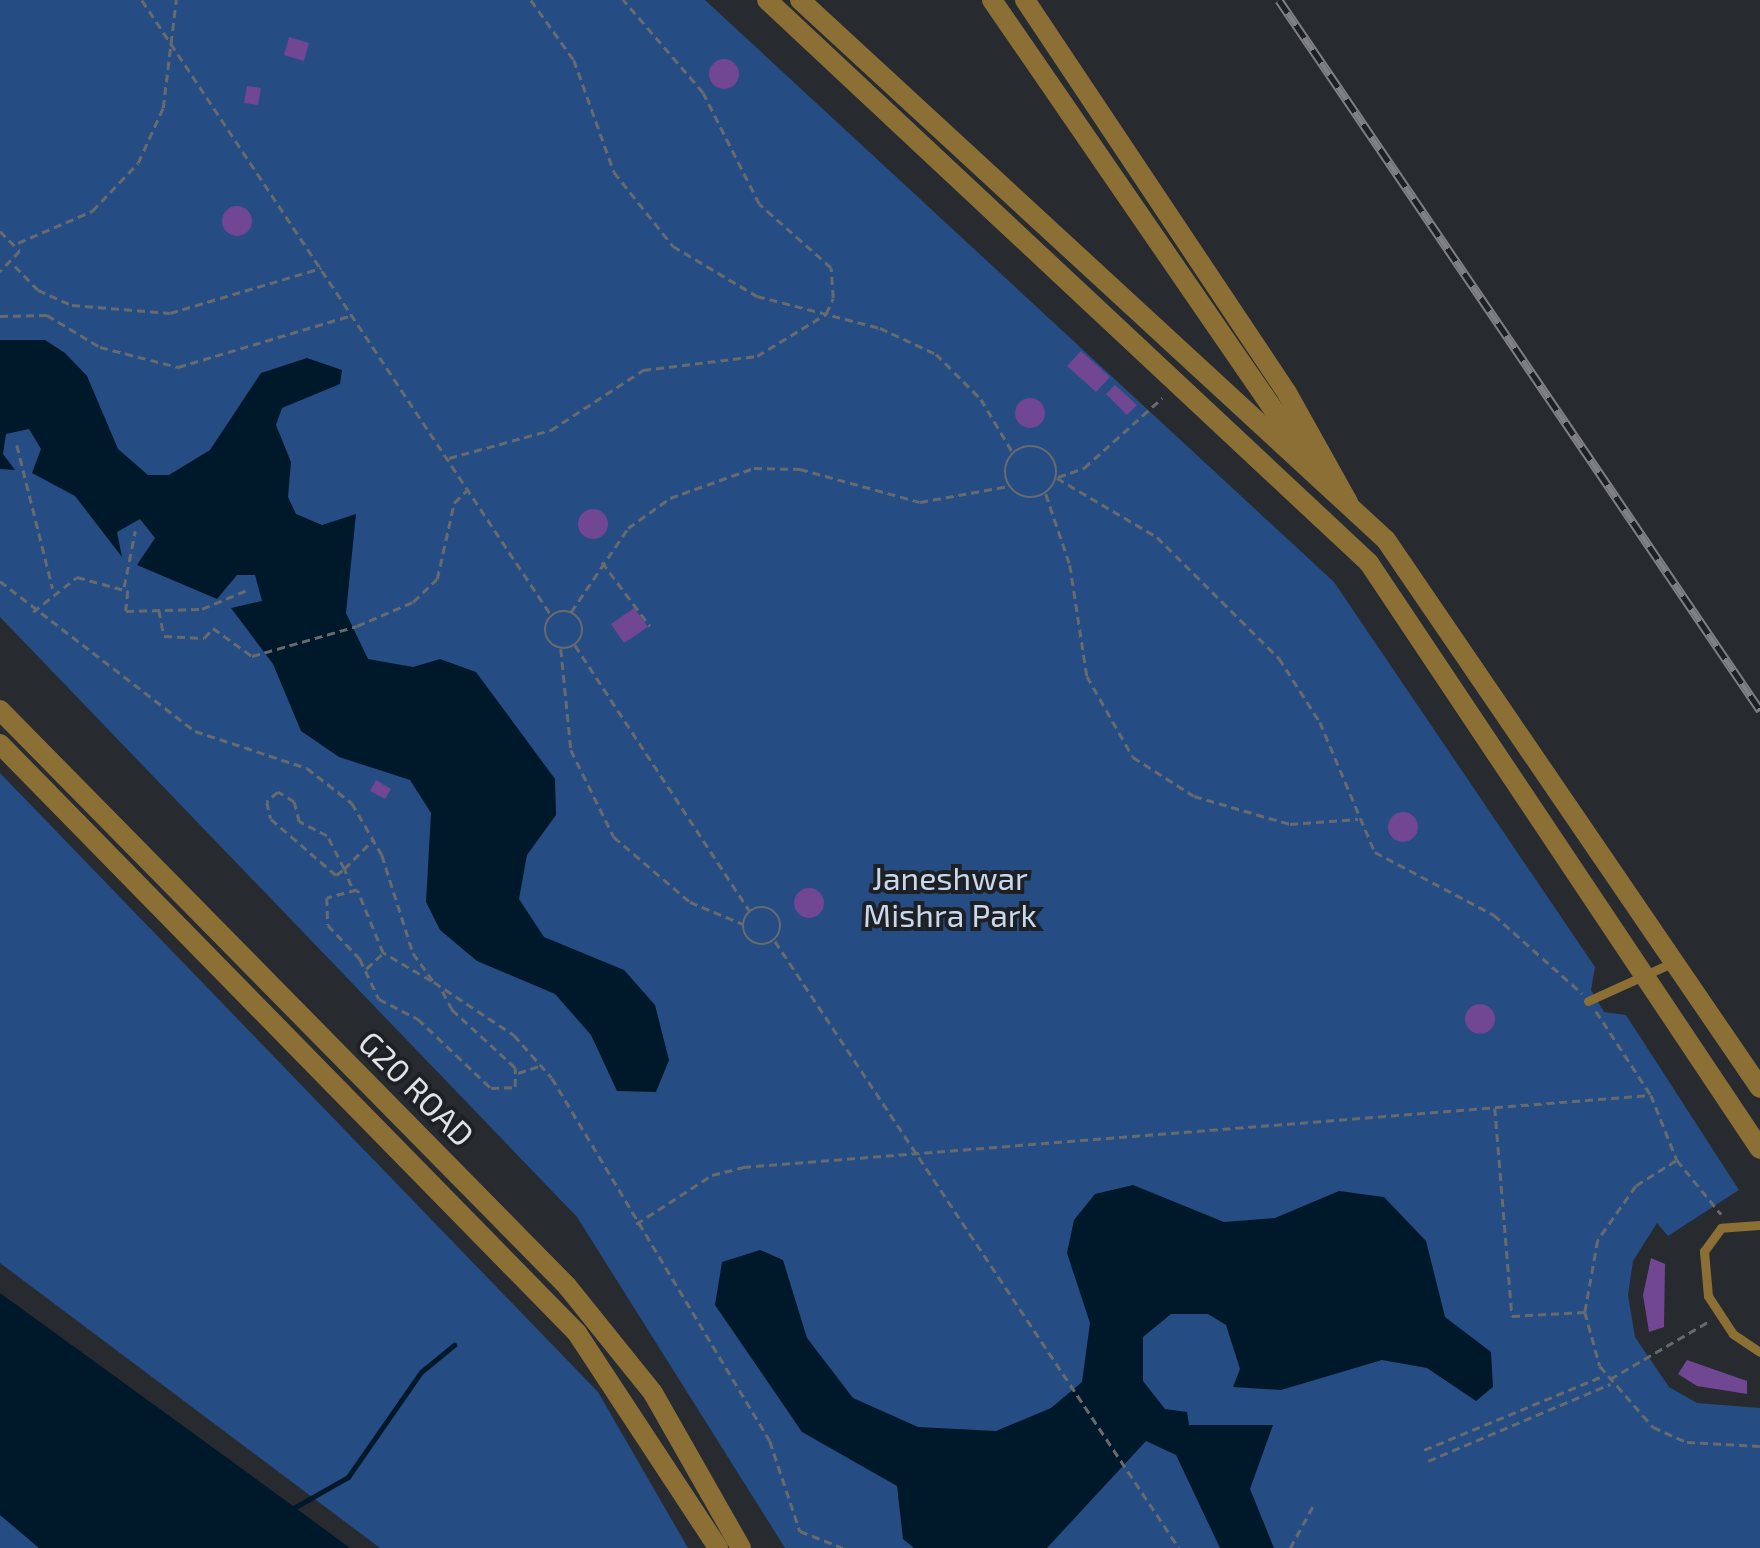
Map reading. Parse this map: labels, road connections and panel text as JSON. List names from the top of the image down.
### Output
{
  "streets": {
    "street": ["G20 ROAD"]
  },
  "parks": ["Janeshwar Mishra Park"]
}
